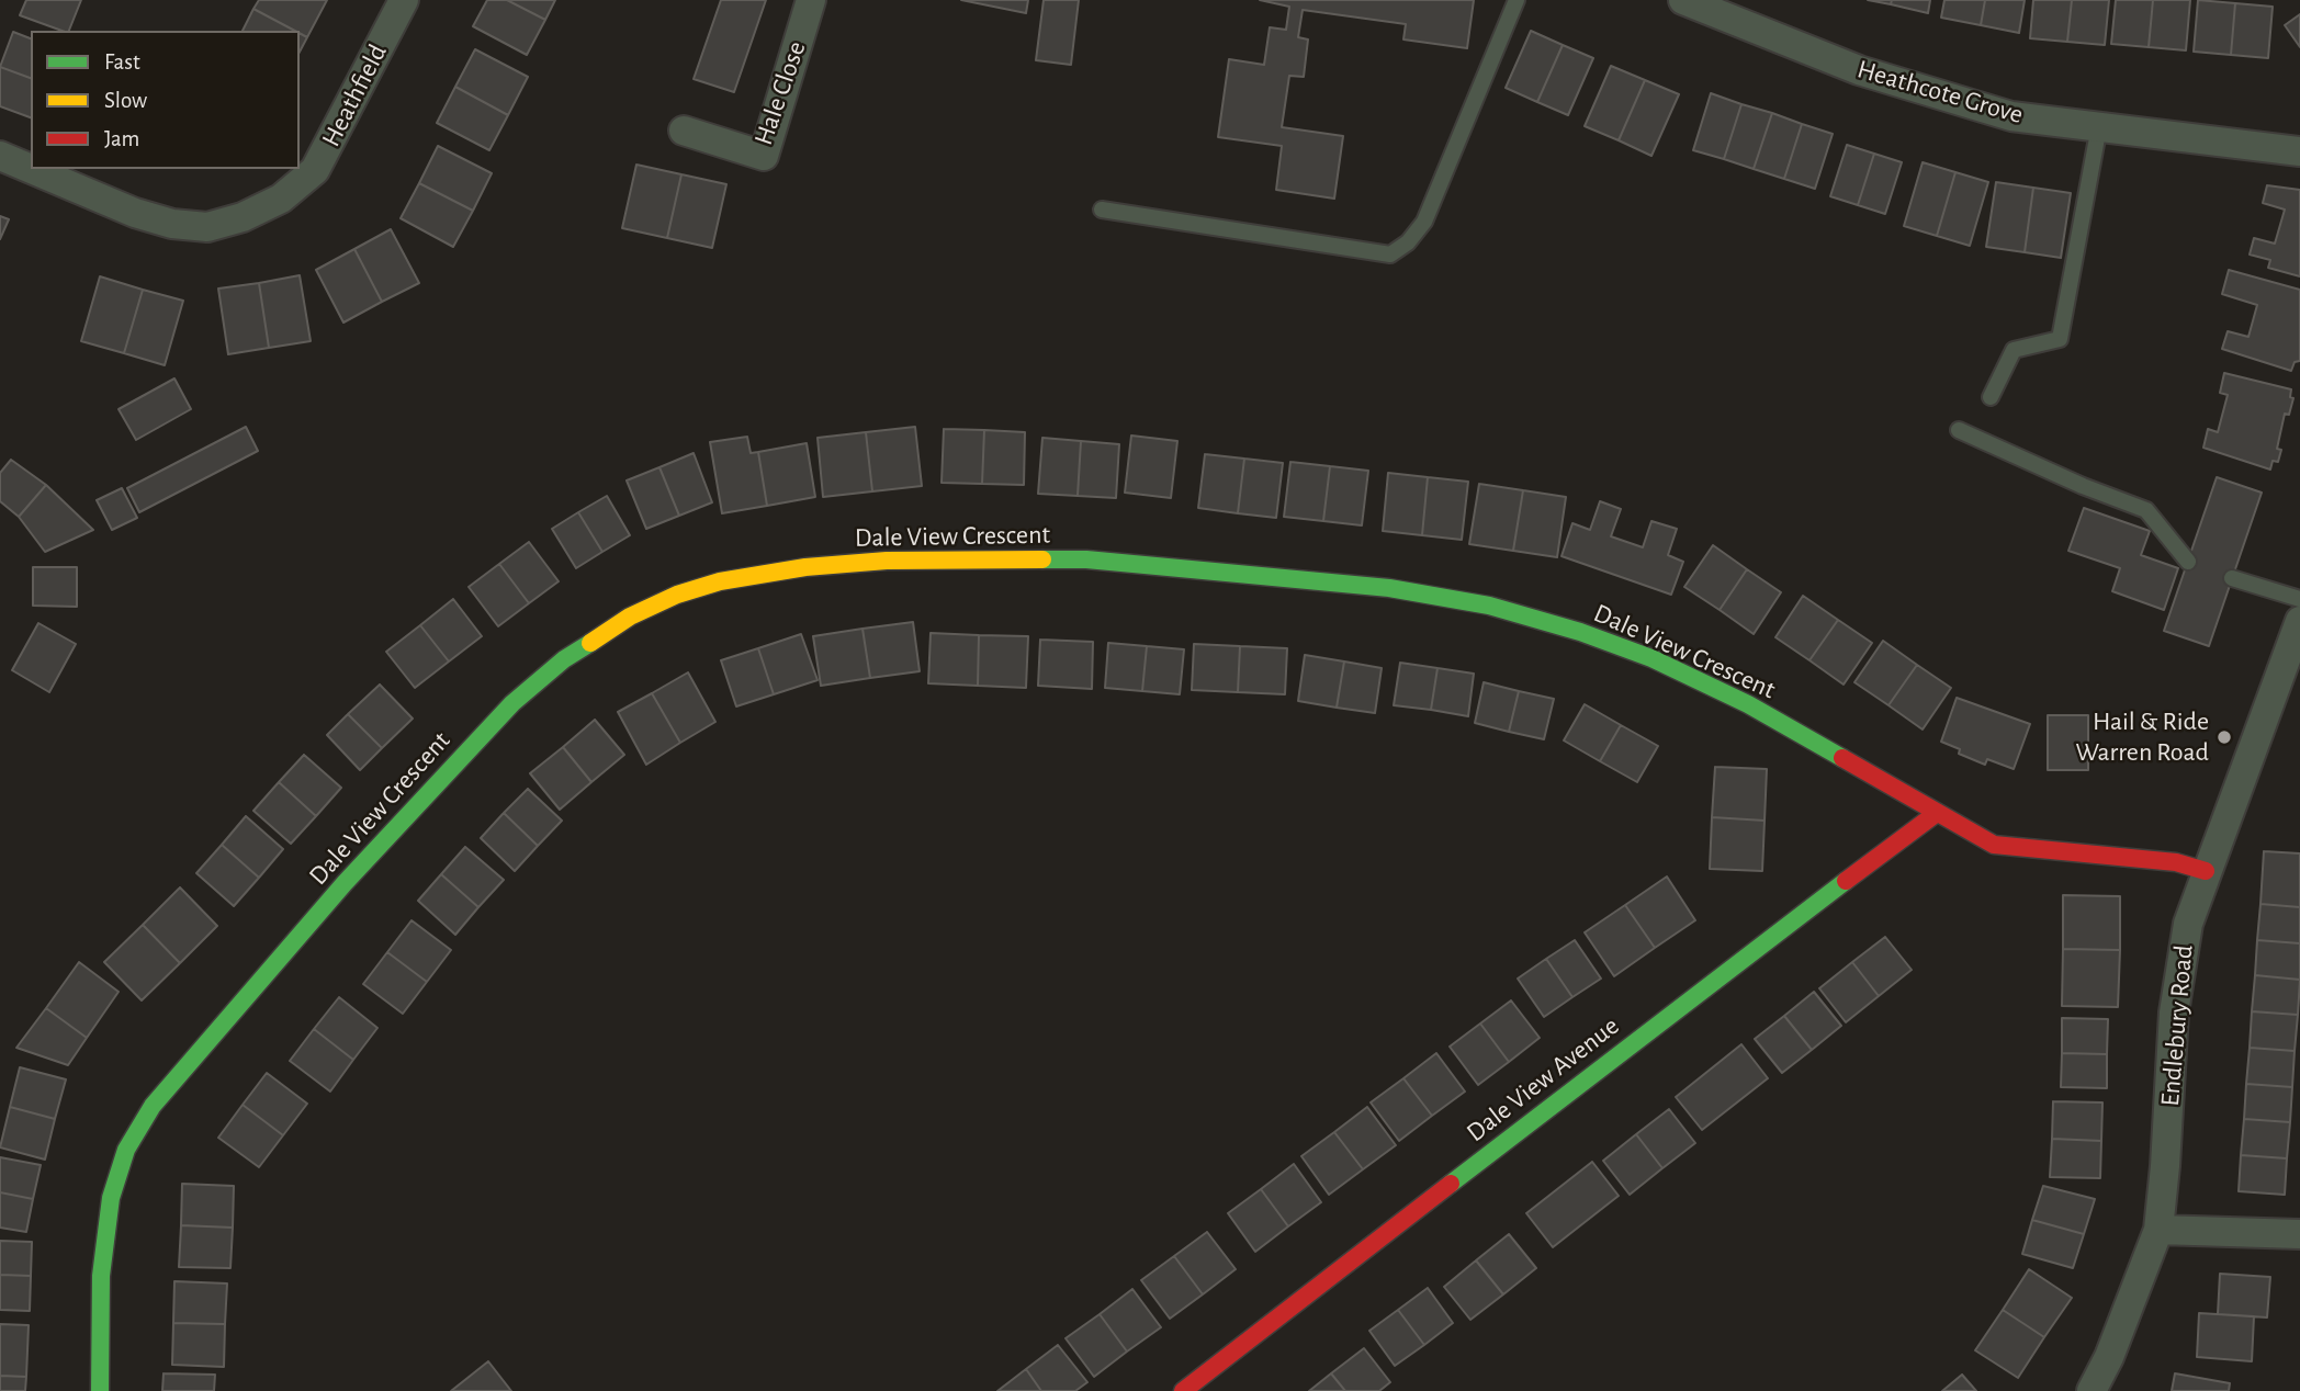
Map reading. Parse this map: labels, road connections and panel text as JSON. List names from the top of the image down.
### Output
{
  "streets": {
    "street": [
      "Heathcote Grove",
      "Hale Close",
      "Heathfield",
      "Dale View Crescent",
      "Endlebury Road",
      "Dale View Avenue"
    ]
  },
  "crossings": [
    ["Dale View Crescent", "Endlebury Road"],
    ["Dale View Crescent", "Dale View Avenue"]
  ],
  "places": ["Hail & Ride Warren Road"],
  "legend": ["Fast", "Slow", "Jam"]
}
